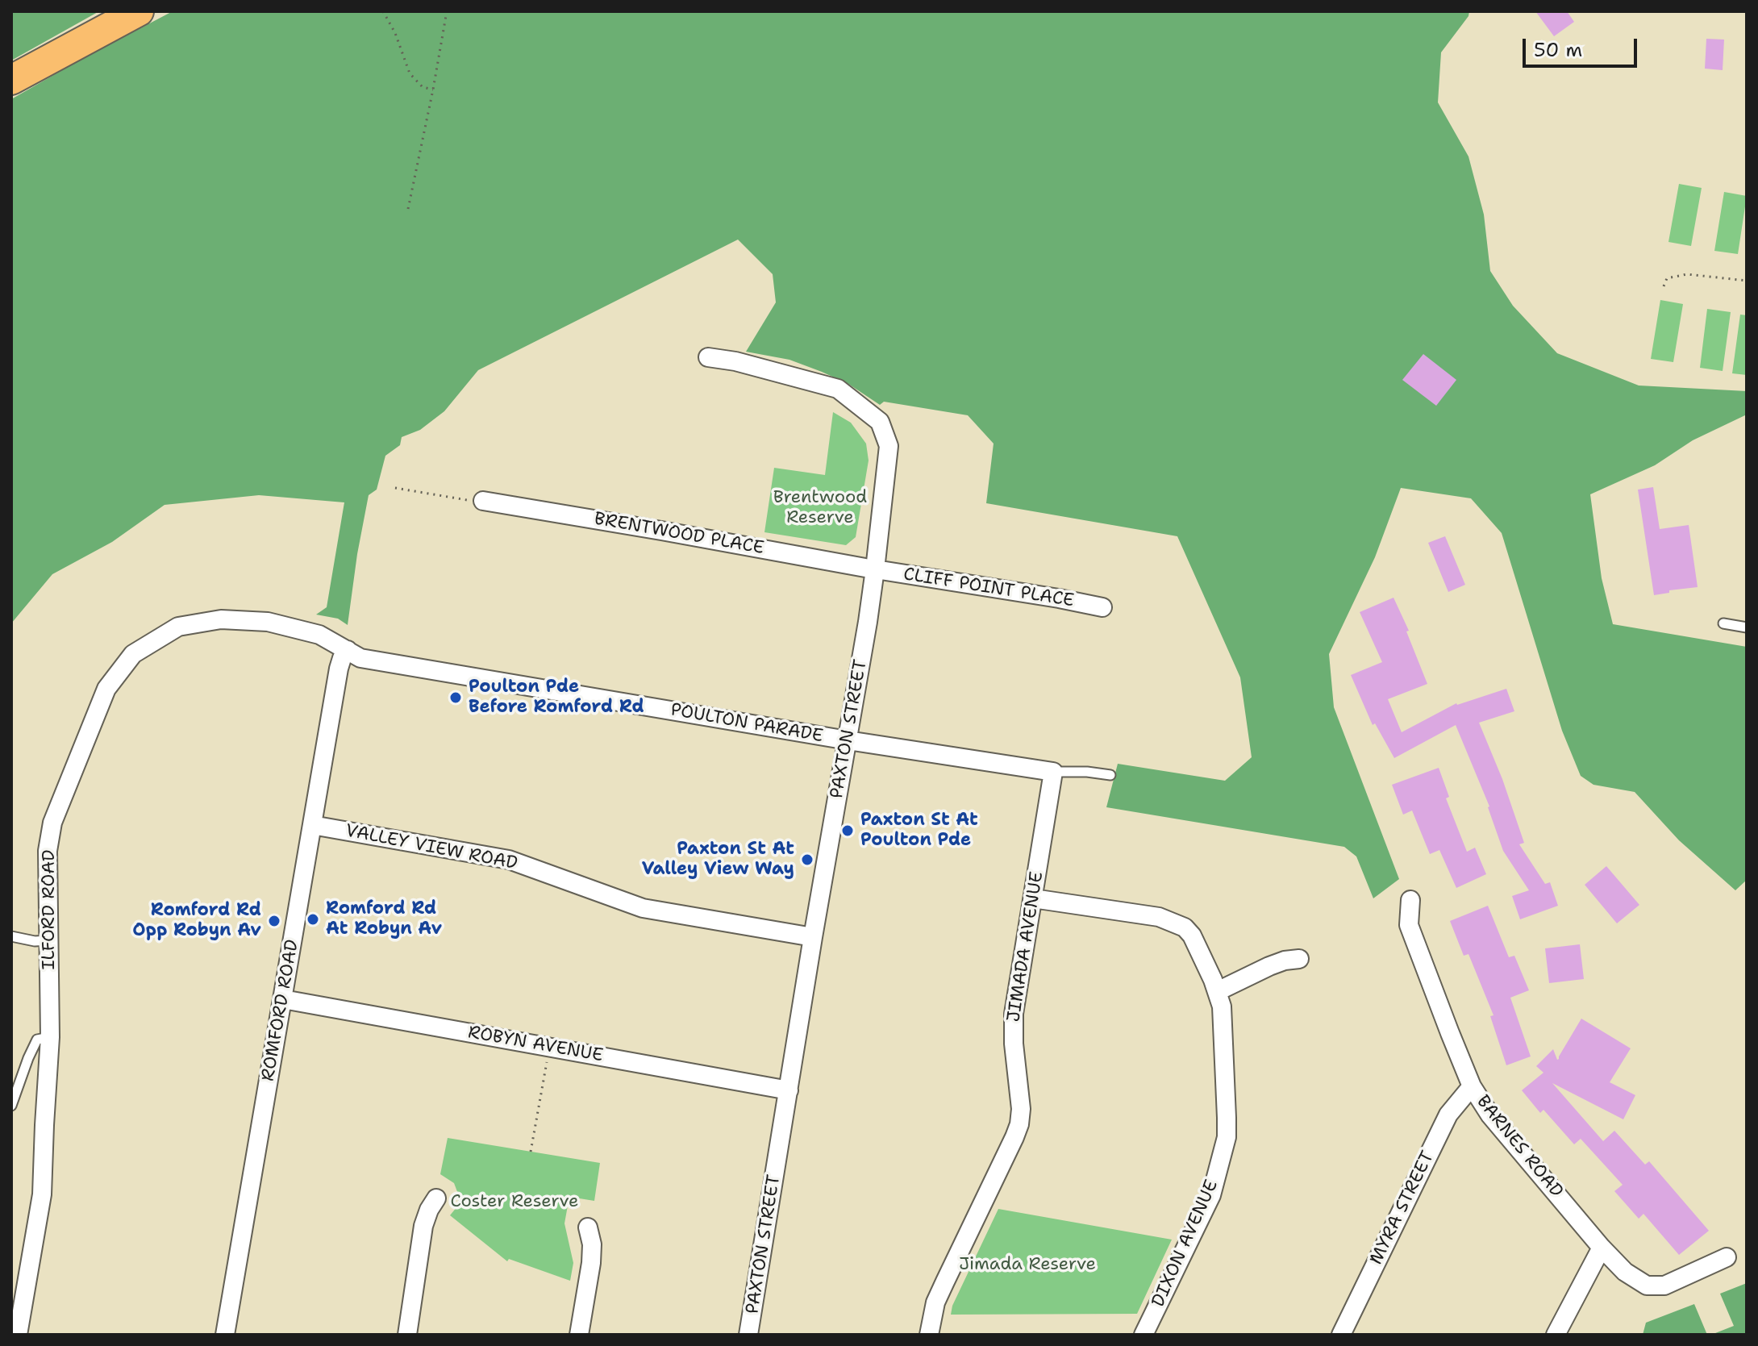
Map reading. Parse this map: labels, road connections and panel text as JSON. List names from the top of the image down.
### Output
{
  "streets": {
    "street": [
      "BRENTWOOD PLACE",
      "CLIFF POINT PLACE",
      "POULTON PARADE",
      "PAXTON STREET",
      "VALLEY VIEW ROAD",
      "ILFORD ROAD",
      "JIMADA AVENUE",
      "ROMFORD ROAD",
      "ROBYN AVENUE",
      "BARNES ROAD",
      "MYRA STREET",
      "DIXON AVENUE"
    ]
  },
  "crossings": [
    ["BRENTWOOD PLACE", "CLIFF POINT PLACE"],
    ["BRENTWOOD PLACE", "PAXTON STREET"],
    ["CLIFF POINT PLACE", "PAXTON STREET"],
    ["POULTON PARADE", "PAXTON STREET"],
    ["POULTON PARADE", "ILFORD ROAD"],
    ["POULTON PARADE", "JIMADA AVENUE"],
    ["POULTON PARADE", "ROMFORD ROAD"],
    ["PAXTON STREET", "VALLEY VIEW ROAD"],
    ["PAXTON STREET", "ROBYN AVENUE"],
    ["VALLEY VIEW ROAD", "ROMFORD ROAD"],
    ["ILFORD ROAD", "ROMFORD ROAD"],
    ["JIMADA AVENUE", "DIXON AVENUE"],
    ["ROMFORD ROAD", "ROBYN AVENUE"],
    ["BARNES ROAD", "MYRA STREET"]
  ],
  "parks": ["Brentwood Reserve", "Coster Reserve", "Jimada Reserve"],
  "places": [
    "Poulton Pde Before Romford Rd",
    "Paxton St At Poulton Pde",
    "Paxton St At Valley View Way",
    "Romford Rd At Robyn Av",
    "Romford Rd Opp Robyn Av"
  ],
  "scale_bar": "50 m"
}
